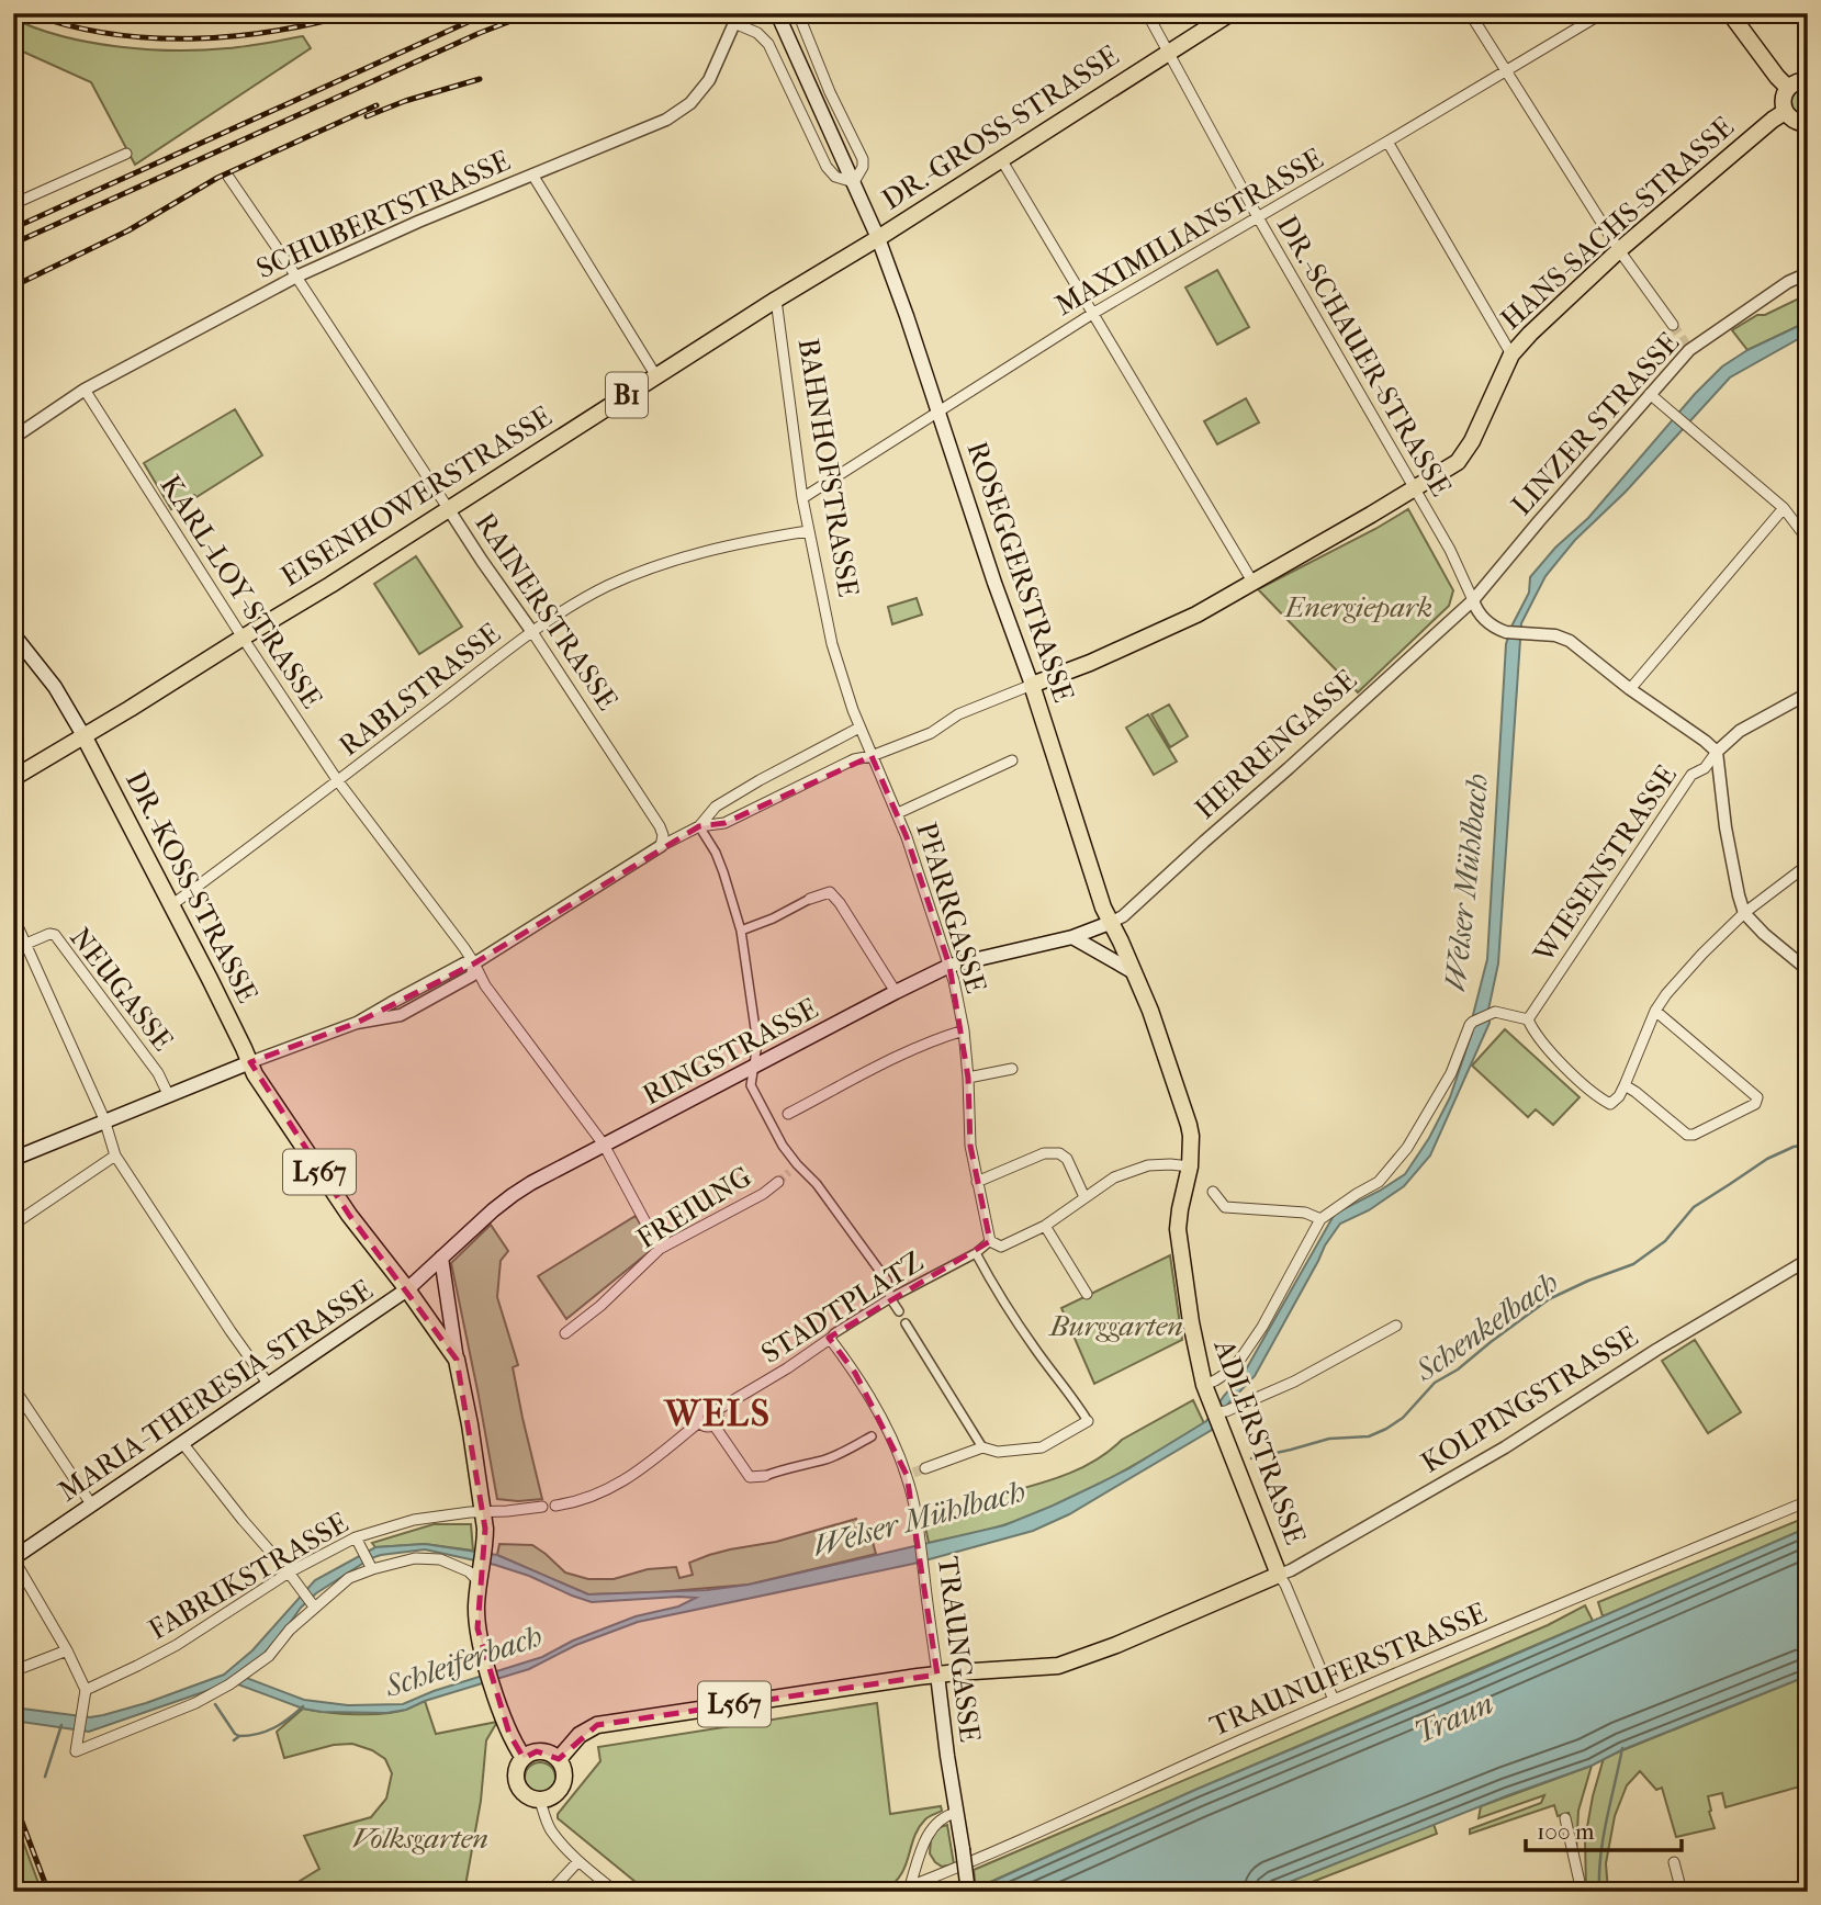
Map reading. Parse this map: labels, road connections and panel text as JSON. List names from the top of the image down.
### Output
{
  "streets": {
    "main road": [
      "DR.-GROSS-STRASSE",
      "HANS-SACHS-STRASSE",
      "B1",
      "EISENHOWERSTRASSE",
      "ROSEGGERSTRASSE",
      "DR.-KOSS-STRASSE",
      "RINGSTRASSE",
      "L567",
      "MARIA-THERESIA-STRASSE",
      "ADLERSTRASSE",
      "TRAUNGASSE"
    ],
    "street": [
      "SCHUBERTSTRASSE",
      "MAXIMILIANSTRASSE",
      "DR.-SCHAUER-STRASSE",
      "LINZER STRASSE",
      "BAHNHOFSTRASSE",
      "KARL-LOY-STRASSE",
      "RAINERSTRASSE",
      "RABLSTRASSE",
      "HERRENGASSE",
      "WIESENSTRASSE",
      "PFARRGASSE",
      "NEUGASSE",
      "FREIUNG",
      "STADTPLATZ",
      "KOLPINGSTRASSE",
      "FABRIKSTRASSE",
      "TRAUNUFERSTRASSE"
    ]
  },
  "crossings": [
    ["DR.-GROSS-STRASSE", "DR.-SCHAUER-STRASSE"],
    ["DR.-GROSS-STRASSE", "B1"],
    ["DR.-GROSS-STRASSE", "ROSEGGERSTRASSE"],
    ["SCHUBERTSTRASSE", "KARL-LOY-STRASSE"],
    ["SCHUBERTSTRASSE", "RAINERSTRASSE"],
    ["HANS-SACHS-STRASSE", "DR.-SCHAUER-STRASSE"],
    ["HANS-SACHS-STRASSE", "ROSEGGERSTRASSE"],
    ["MAXIMILIANSTRASSE", "DR.-SCHAUER-STRASSE"],
    ["MAXIMILIANSTRASSE", "BAHNHOFSTRASSE"],
    ["MAXIMILIANSTRASSE", "ROSEGGERSTRASSE"],
    ["DR.-SCHAUER-STRASSE", "LINZER STRASSE"],
    ["DR.-SCHAUER-STRASSE", "HERRENGASSE"],
    ["B1", "BAHNHOFSTRASSE"],
    ["B1", "EISENHOWERSTRASSE"],
    ["B1", "ROSEGGERSTRASSE"],
    ["B1", "DR.-KOSS-STRASSE"],
    ["LINZER STRASSE", "HERRENGASSE"],
    ["BAHNHOFSTRASSE", "EISENHOWERSTRASSE"],
    ["BAHNHOFSTRASSE", "RABLSTRASSE"],
    ["BAHNHOFSTRASSE", "PFARRGASSE"],
    ["EISENHOWERSTRASSE", "KARL-LOY-STRASSE"],
    ["EISENHOWERSTRASSE", "RAINERSTRASSE"],
    ["EISENHOWERSTRASSE", "DR.-KOSS-STRASSE"],
    ["ROSEGGERSTRASSE", "HERRENGASSE"],
    ["ROSEGGERSTRASSE", "RINGSTRASSE"],
    ["ROSEGGERSTRASSE", "ADLERSTRASSE"],
    ["KARL-LOY-STRASSE", "RABLSTRASSE"],
    ["KARL-LOY-STRASSE", "RINGSTRASSE"],
    ["KARL-LOY-STRASSE", "FREIUNG"],
    ["RAINERSTRASSE", "RABLSTRASSE"],
    ["RABLSTRASSE", "DR.-KOSS-STRASSE"],
    ["HERRENGASSE", "RINGSTRASSE"],
    ["HERRENGASSE", "ADLERSTRASSE"],
    ["DR.-KOSS-STRASSE", "L567"],
    ["PFARRGASSE", "RINGSTRASSE"],
    ["PFARRGASSE", "STADTPLATZ"],
    ["RINGSTRASSE", "L567"],
    ["RINGSTRASSE", "MARIA-THERESIA-STRASSE"],
    ["RINGSTRASSE", "ADLERSTRASSE"],
    ["L567", "MARIA-THERESIA-STRASSE"],
    ["L567", "FABRIKSTRASSE"],
    ["L567", "TRAUNGASSE"],
    ["STADTPLATZ", "TRAUNGASSE"],
    ["KOLPINGSTRASSE", "ADLERSTRASSE"],
    ["ADLERSTRASSE", "TRAUNUFERSTRASSE"],
    ["TRAUNGASSE", "TRAUNUFERSTRASSE"]
  ],
  "districts": ["WELS"],
  "water": [
    "Welser Mühlbach",
    "Schenkelbach",
    "Schleiferbach",
    "Traun"
  ],
  "parks": ["Energiepark", "Burggarten", "Volksgarten"],
  "scale_bar": "100 m"
}
